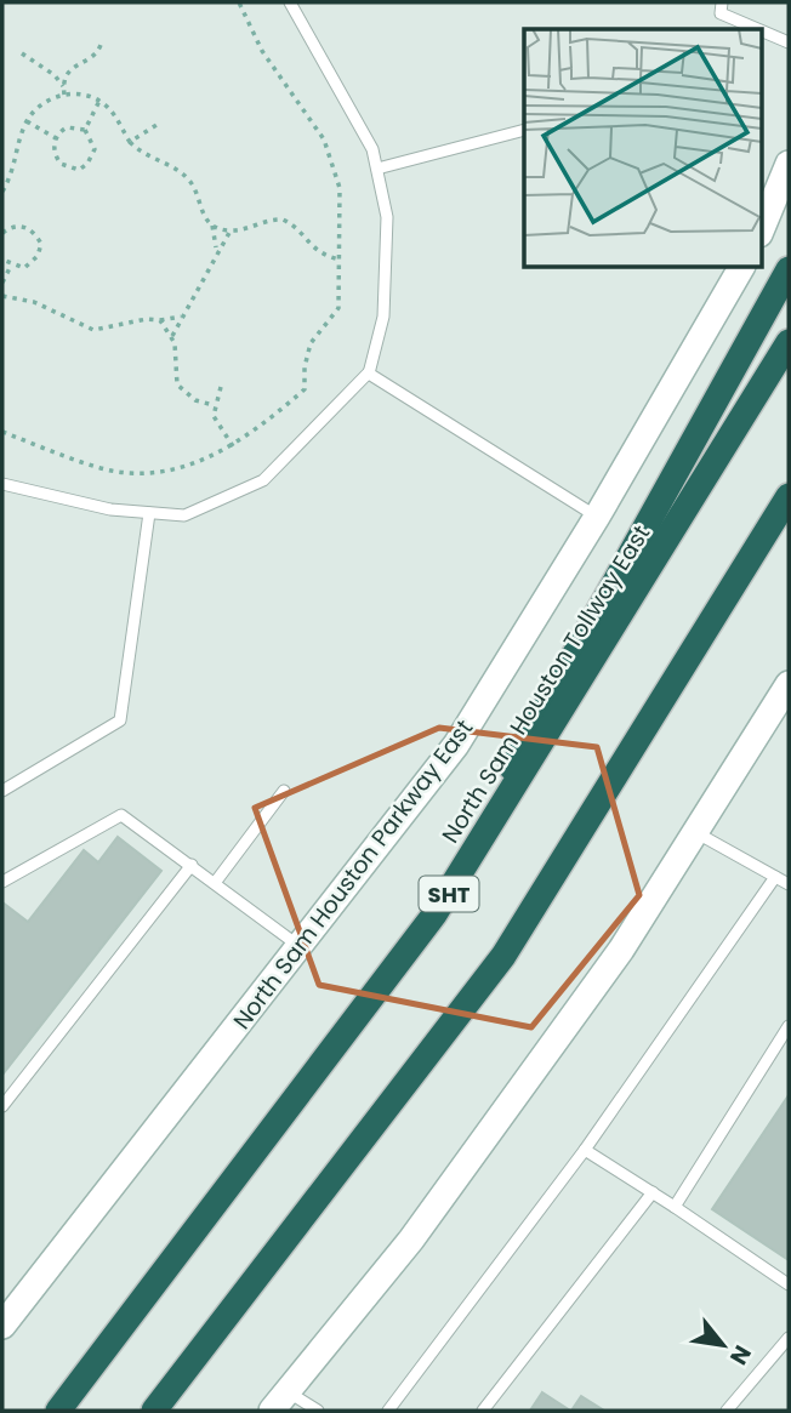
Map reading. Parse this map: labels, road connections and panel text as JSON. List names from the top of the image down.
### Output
{
  "streets": {
    "highway": ["North Sam Houston Tollway East", "SHT"],
    "main road": ["North Sam Houston Parkway East"]
  },
  "north": "bottom right"
}
